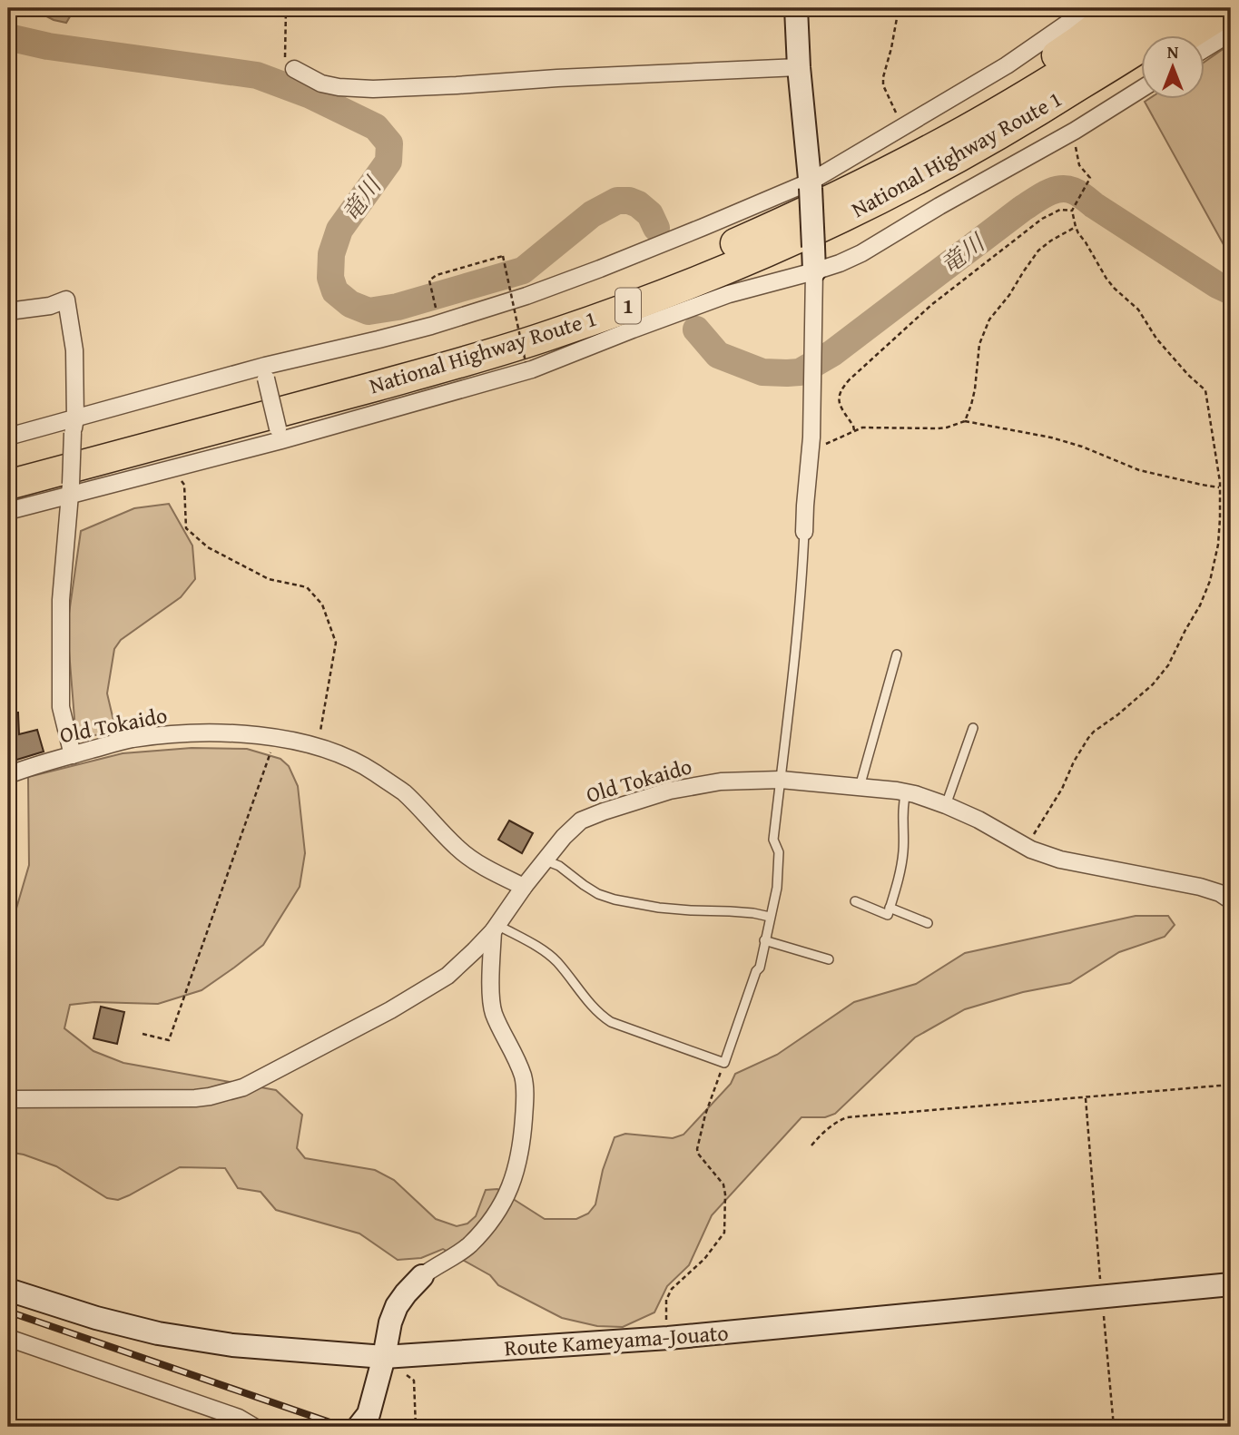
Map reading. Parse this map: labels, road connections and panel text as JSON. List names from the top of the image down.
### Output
{
  "streets": {
    "highway": ["National Highway Route 1", "1"],
    "main road": ["Route Kameyama-Jouato"],
    "street": ["Old Tokaido"]
  },
  "water": ["竜川"],
  "north": "top"
}
